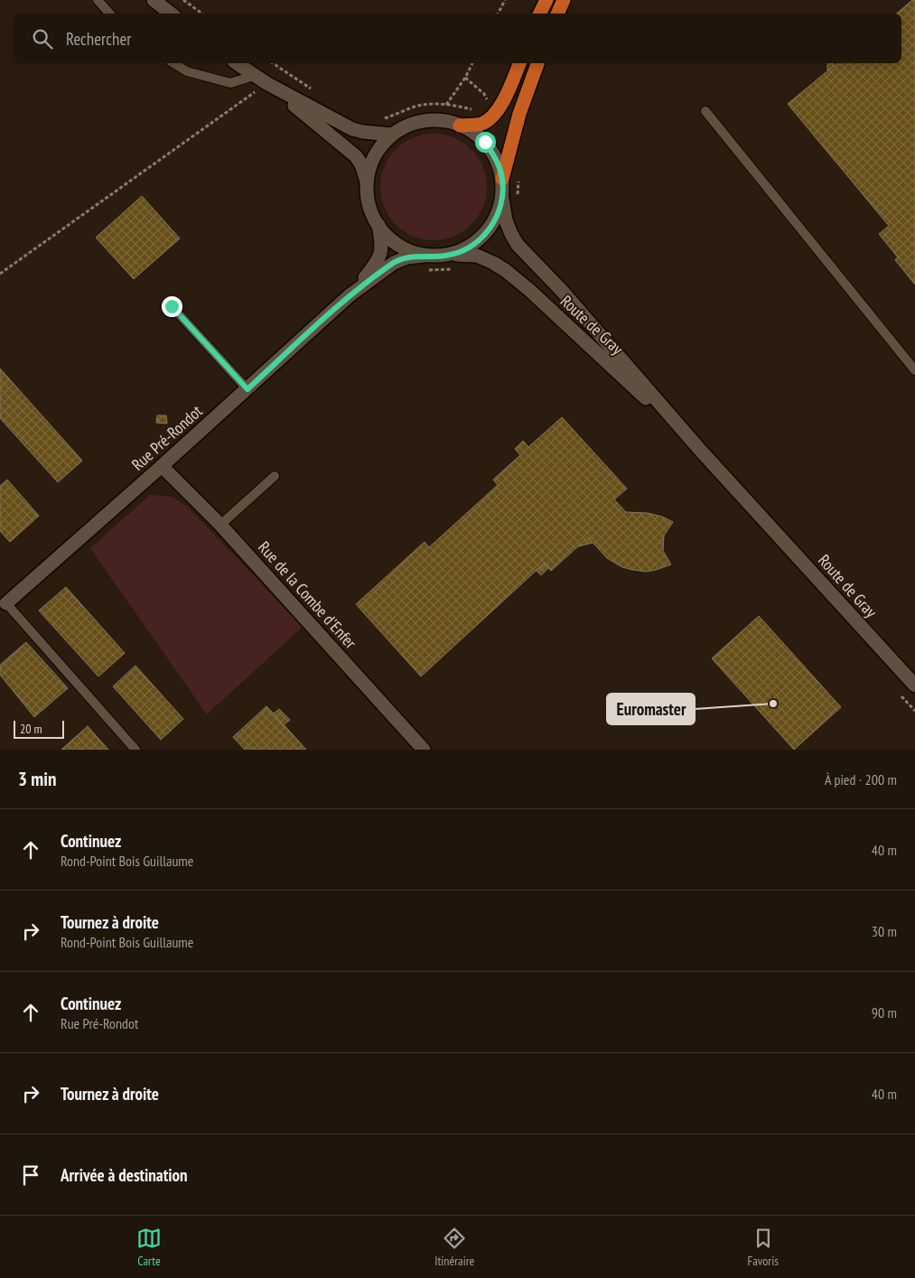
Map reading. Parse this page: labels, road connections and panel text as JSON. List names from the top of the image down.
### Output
{
  "streets": {
    "main road": ["Route de Gray", "Rue Pré-Rondot", "Rue de la Combe d'Enfer"]
  },
  "crossings": [
    ["Route de Gray", "Rue Pré-Rondot"],
    ["Rue Pré-Rondot", "Rue de la Combe d'Enfer"]
  ],
  "places": ["Euromaster"],
  "scale_bar": "20 m",
  "page": {
    "search": "Rechercher",
    "scale": "20 m",
    "heading": ["3 min", "À pied · 200 m"],
    "list": [
      ["Continuez", "Rond-Point Bois Guillaume", "40 m"],
      ["Tournez à droite", "Rond-Point Bois Guillaume", "30 m"],
      ["Continuez", "Rue Pré-Rondot", "90 m"],
      ["Tournez à droite", "40 m"],
      "Arrivée à destination"
    ],
    "nav": ["Carte", "Itinéraire", "Favoris"]
  }
}
